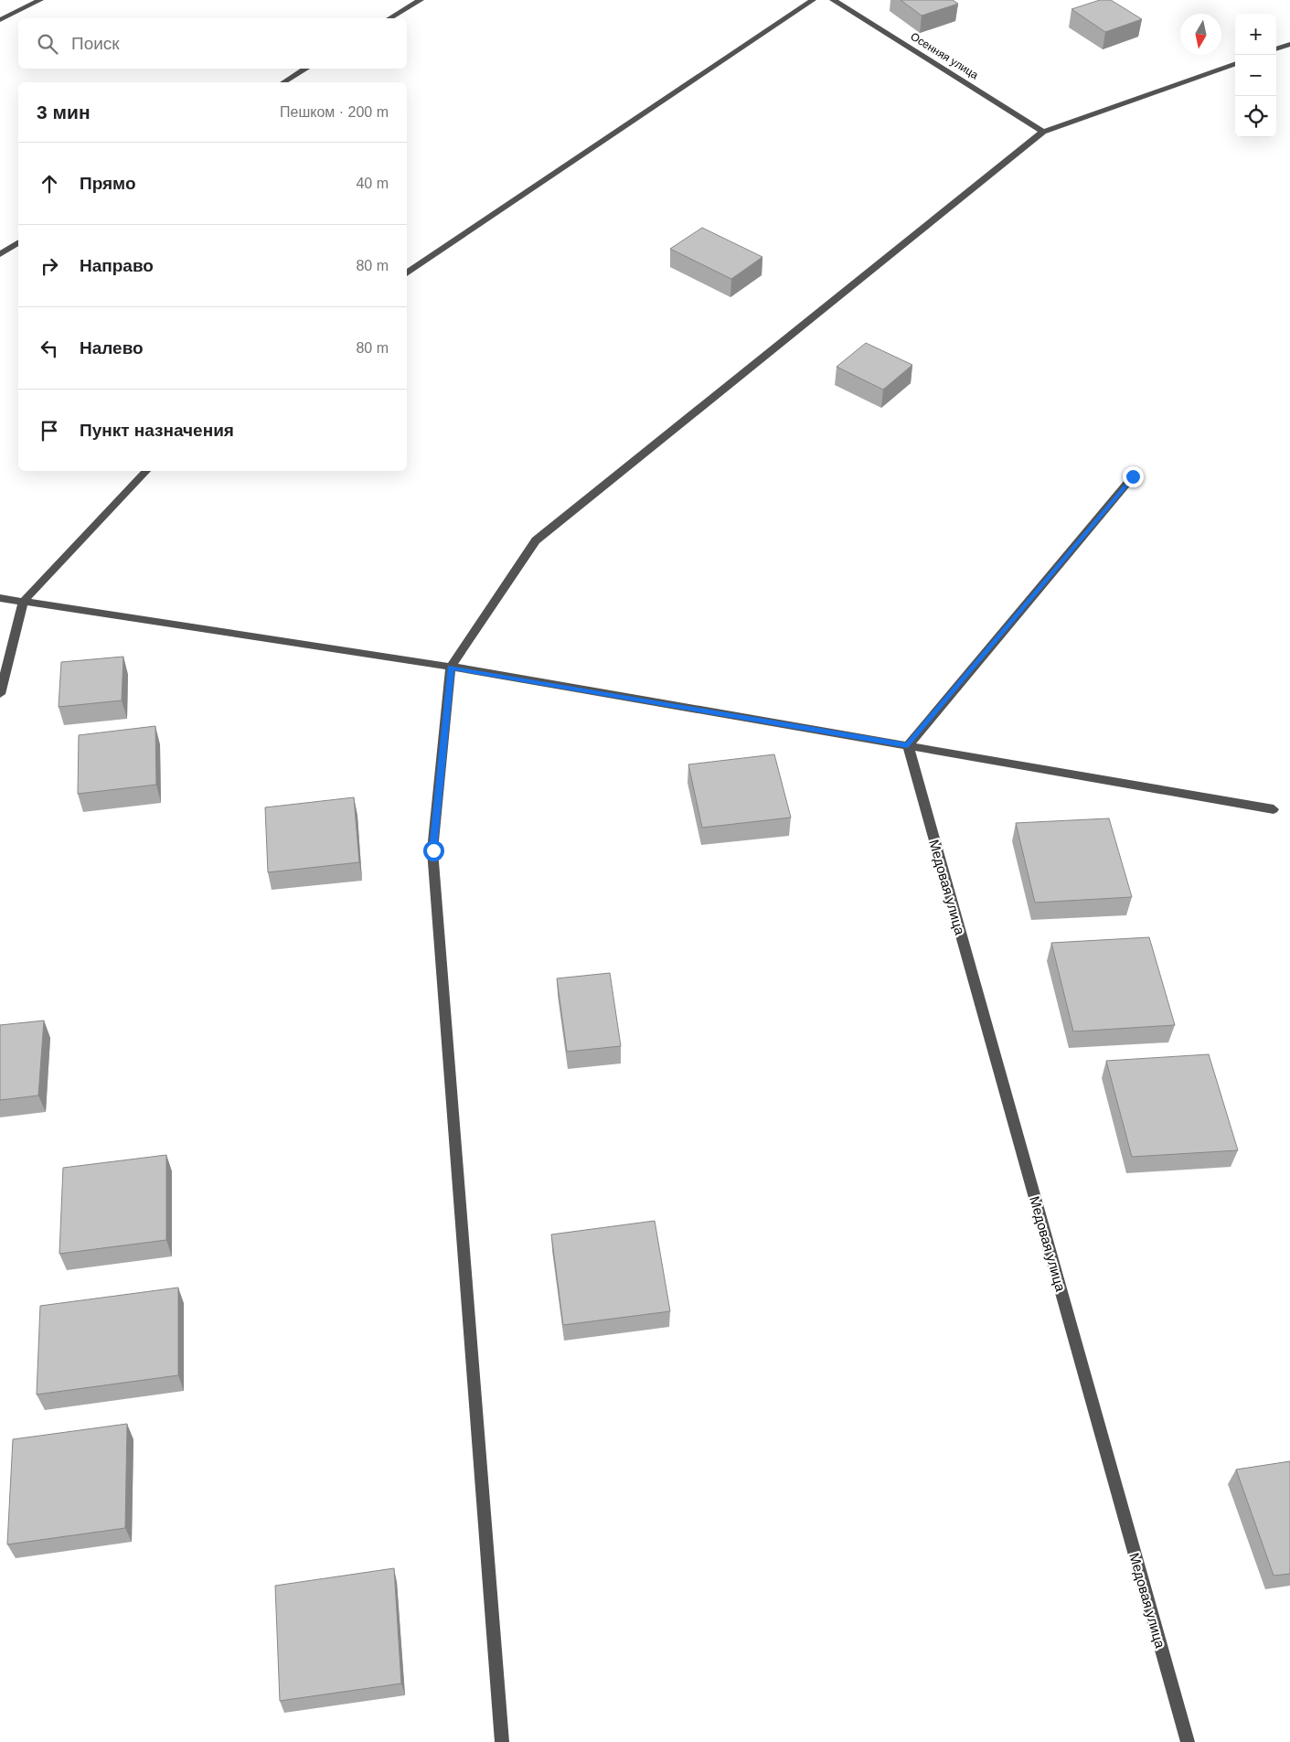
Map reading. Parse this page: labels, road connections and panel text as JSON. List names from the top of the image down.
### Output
{
  "streets": {
    "street": ["Осенняя улица", "Медовая улица"]
  },
  "north": "bottom",
  "page": {
    "map_buttons": ["+", "−"],
    "search": "Поиск",
    "heading": ["3 мин", "Пешком · 200 m"],
    "list": [
      ["Прямо", "40 m"],
      ["Направо", "80 m"],
      ["Налево", "80 m"],
      "Пункт назначения"
    ]
  }
}
